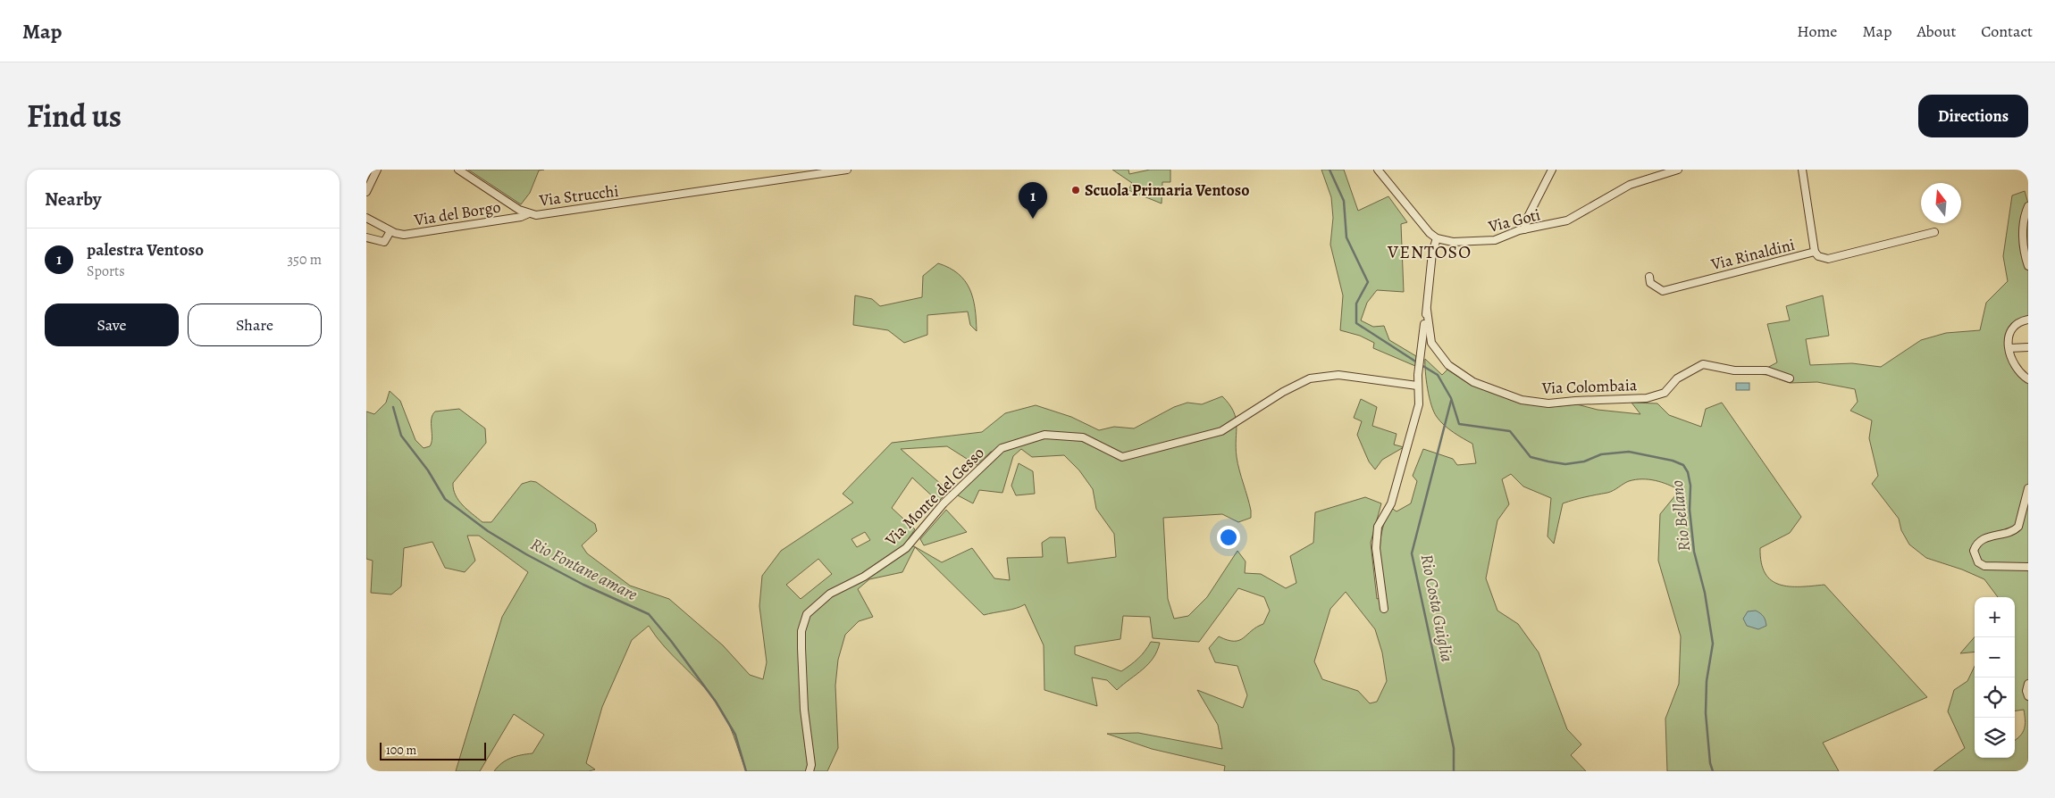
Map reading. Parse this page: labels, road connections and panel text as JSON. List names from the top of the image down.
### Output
{
  "streets": {
    "street": [
      "Via Strucchi",
      "Via del Borgo",
      "Via Goti",
      "Via Rinaldini",
      "Via Colombaia",
      "Via Monte del Gesso"
    ]
  },
  "crossings": [
    ["Via Strucchi", "Via del Borgo"],
    ["Via Goti", "Via Colombaia"],
    ["Via Colombaia", "Via Monte del Gesso"]
  ],
  "districts": ["VENTOSO"],
  "water": ["Rio Bellano", "Rio Fontane amare", "Rio Costa Guiglia"],
  "places": ["Scuola Primaria Ventoso"],
  "scale_bar": "100 m",
  "north": "top",
  "page": {
    "header": "Map",
    "nav": [
      "Home",
      "Map",
      "About",
      "Contact"
    ],
    "title": "Find us",
    "buttons": [
      "Directions",
      ["Save", "Share"]
    ],
    "heading": "Nearby",
    "pins": "1",
    "list": [
      {
        "mark": "1",
        "name": "palestra Ventoso",
        "note": "Sports",
        "value": "350 m"
      }
    ],
    "map_buttons": ["+", "−"],
    "scale": "100 m"
  }
}
